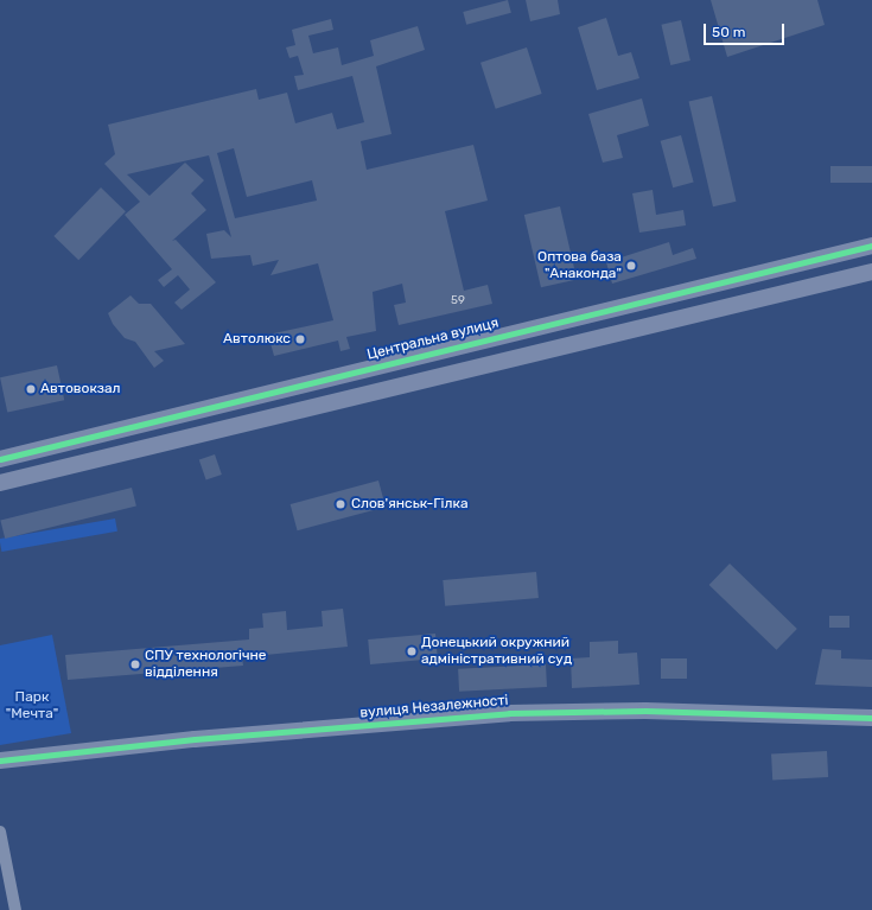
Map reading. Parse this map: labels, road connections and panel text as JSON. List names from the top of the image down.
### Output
{
  "streets": {
    "street": ["Центральна вулиця", "вулиця Незалежності"]
  },
  "parks": ["Парк \"Мечта\""],
  "places": [
    "Оптова база \"Анаконда\"",
    "Автолюкс",
    "Автовокзал",
    "Слов'янськ-Гілка",
    "Донецький окружний адміністративний суд",
    "СПУ технологічне відділення"
  ],
  "house_numbers": ["59"],
  "scale_bar": "50 m"
}
